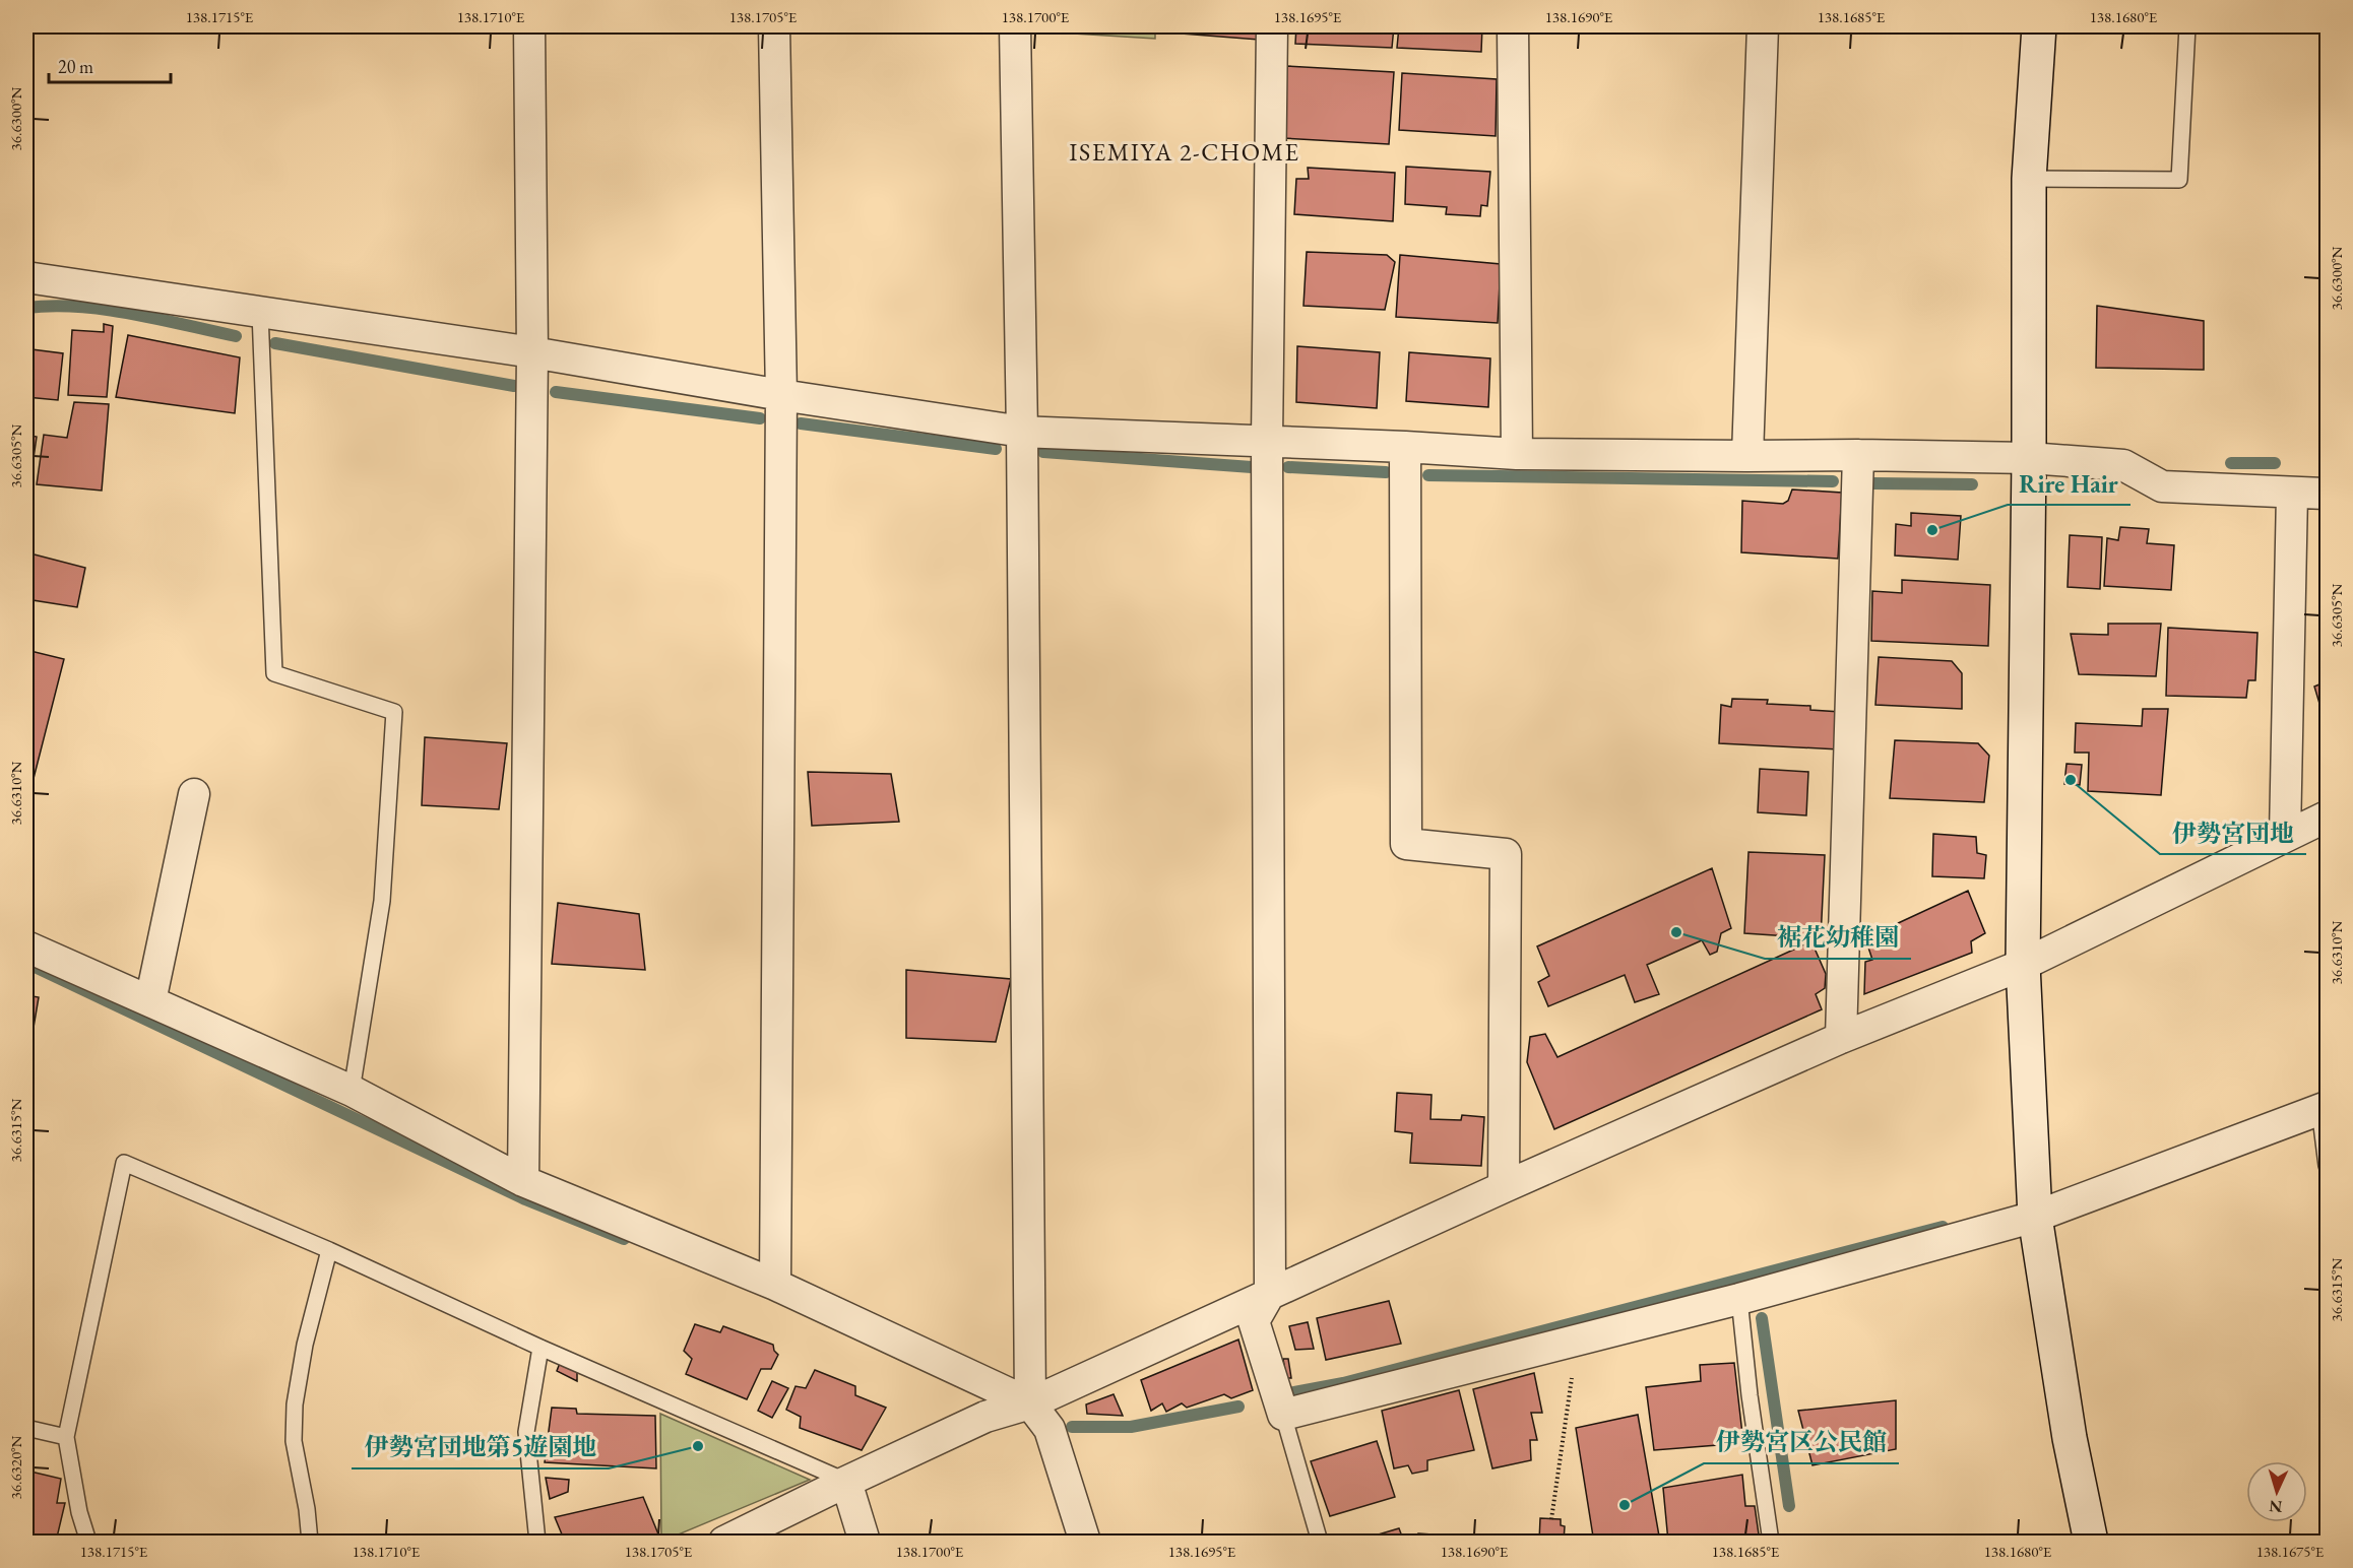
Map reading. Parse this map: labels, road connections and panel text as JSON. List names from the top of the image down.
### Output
{
  "districts": ["ISEMIYA 2-CHOME"],
  "places": [
    "Rire Hair",
    "伊勢宮団地",
    "裾花幼稚園",
    "伊勢宮団地第5遊園地",
    "伊勢宮区公民館"
  ],
  "scale_bar": "20 m",
  "north": "bottom",
  "coordinates": [
    "138.1715°E",
    "138.1710°E",
    "138.1705°E",
    "138.1700°E",
    "138.1695°E",
    "138.1690°E",
    "138.1685°E",
    "138.1680°E",
    "36.6300°N",
    "36.6305°N",
    "36.6310°N",
    "36.6315°N",
    "36.6320°N",
    "138.1675°E"
  ]
}
